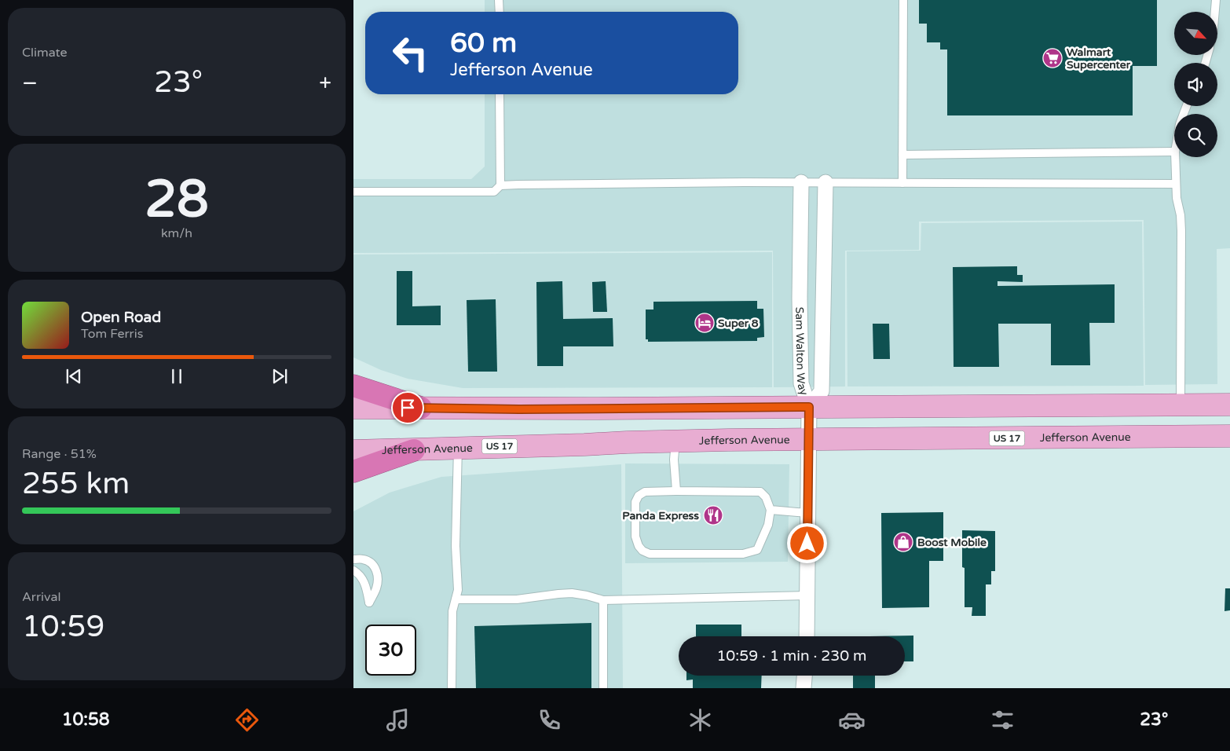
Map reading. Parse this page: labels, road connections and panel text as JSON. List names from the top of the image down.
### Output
{
  "streets": {
    "main road": ["Jefferson Avenue", "US 17"],
    "street": ["Sam Walton Way"]
  },
  "places": {
    "supermarket": ["Walmart Supercenter"],
    "hotel": ["Super 8"],
    "restaurant": ["Panda Express"],
    "shop": ["Boost Mobile"]
  },
  "north": "bottom right",
  "page": {
    "tile": [
      "Climate",
      ["28", "km/h"],
      ["Range · 51%", "255 km"],
      ["Arrival", "10:59"]
    ],
    "turn": ["60 m", "Jefferson Avenue"],
    "heat": ["−", "23°", "+"],
    "song": ["Open Road", "Tom Ferris"],
    "limit": "30",
    "trip": "10:59 · 1 min · 230 m",
    "tabs": ["10:58", "23°"]
  }
}
